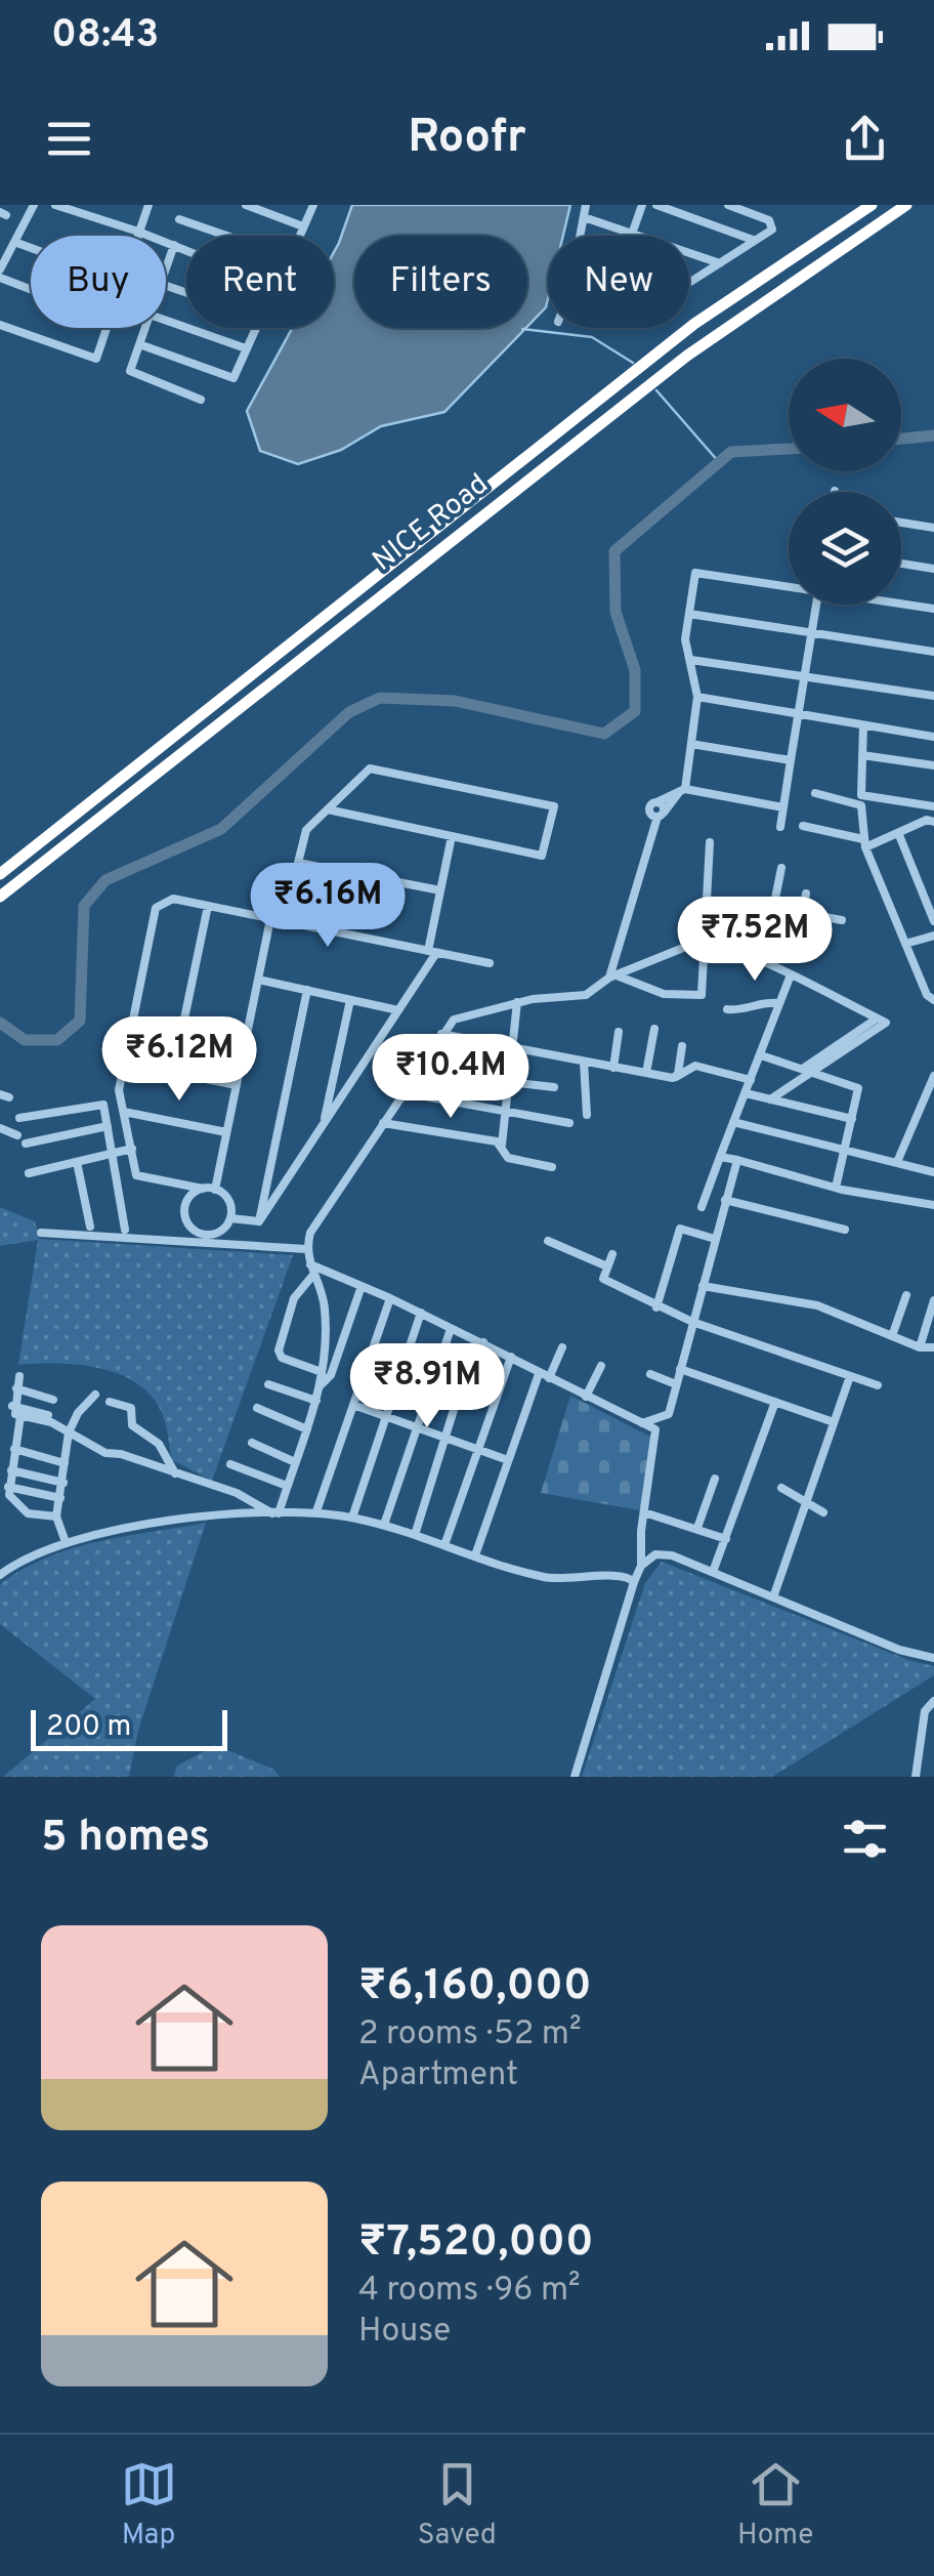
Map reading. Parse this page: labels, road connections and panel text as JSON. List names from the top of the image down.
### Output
{
  "streets": {
    "highway": ["NICE Road"]
  },
  "scale_bar": "200 m",
  "north": "left",
  "page": {
    "status": "08:43",
    "header": "Roofr",
    "chip": [
      "Buy",
      "Rent",
      "Filters",
      "New"
    ],
    "price": [
      "₹6.16M",
      "₹7.52M",
      "₹6.12M",
      "₹10.4M",
      "₹8.91M"
    ],
    "scale": "200 m",
    "heading": "5 homes",
    "list": [
      {
        "name": "₹6,160,000",
        "note": "2 rooms · 52 m² · Apartment"
      },
      {
        "name": "₹7,520,000",
        "note": "4 rooms · 96 m² · House"
      }
    ],
    "tabs": ["Map", "Saved", "Home"]
  }
}
